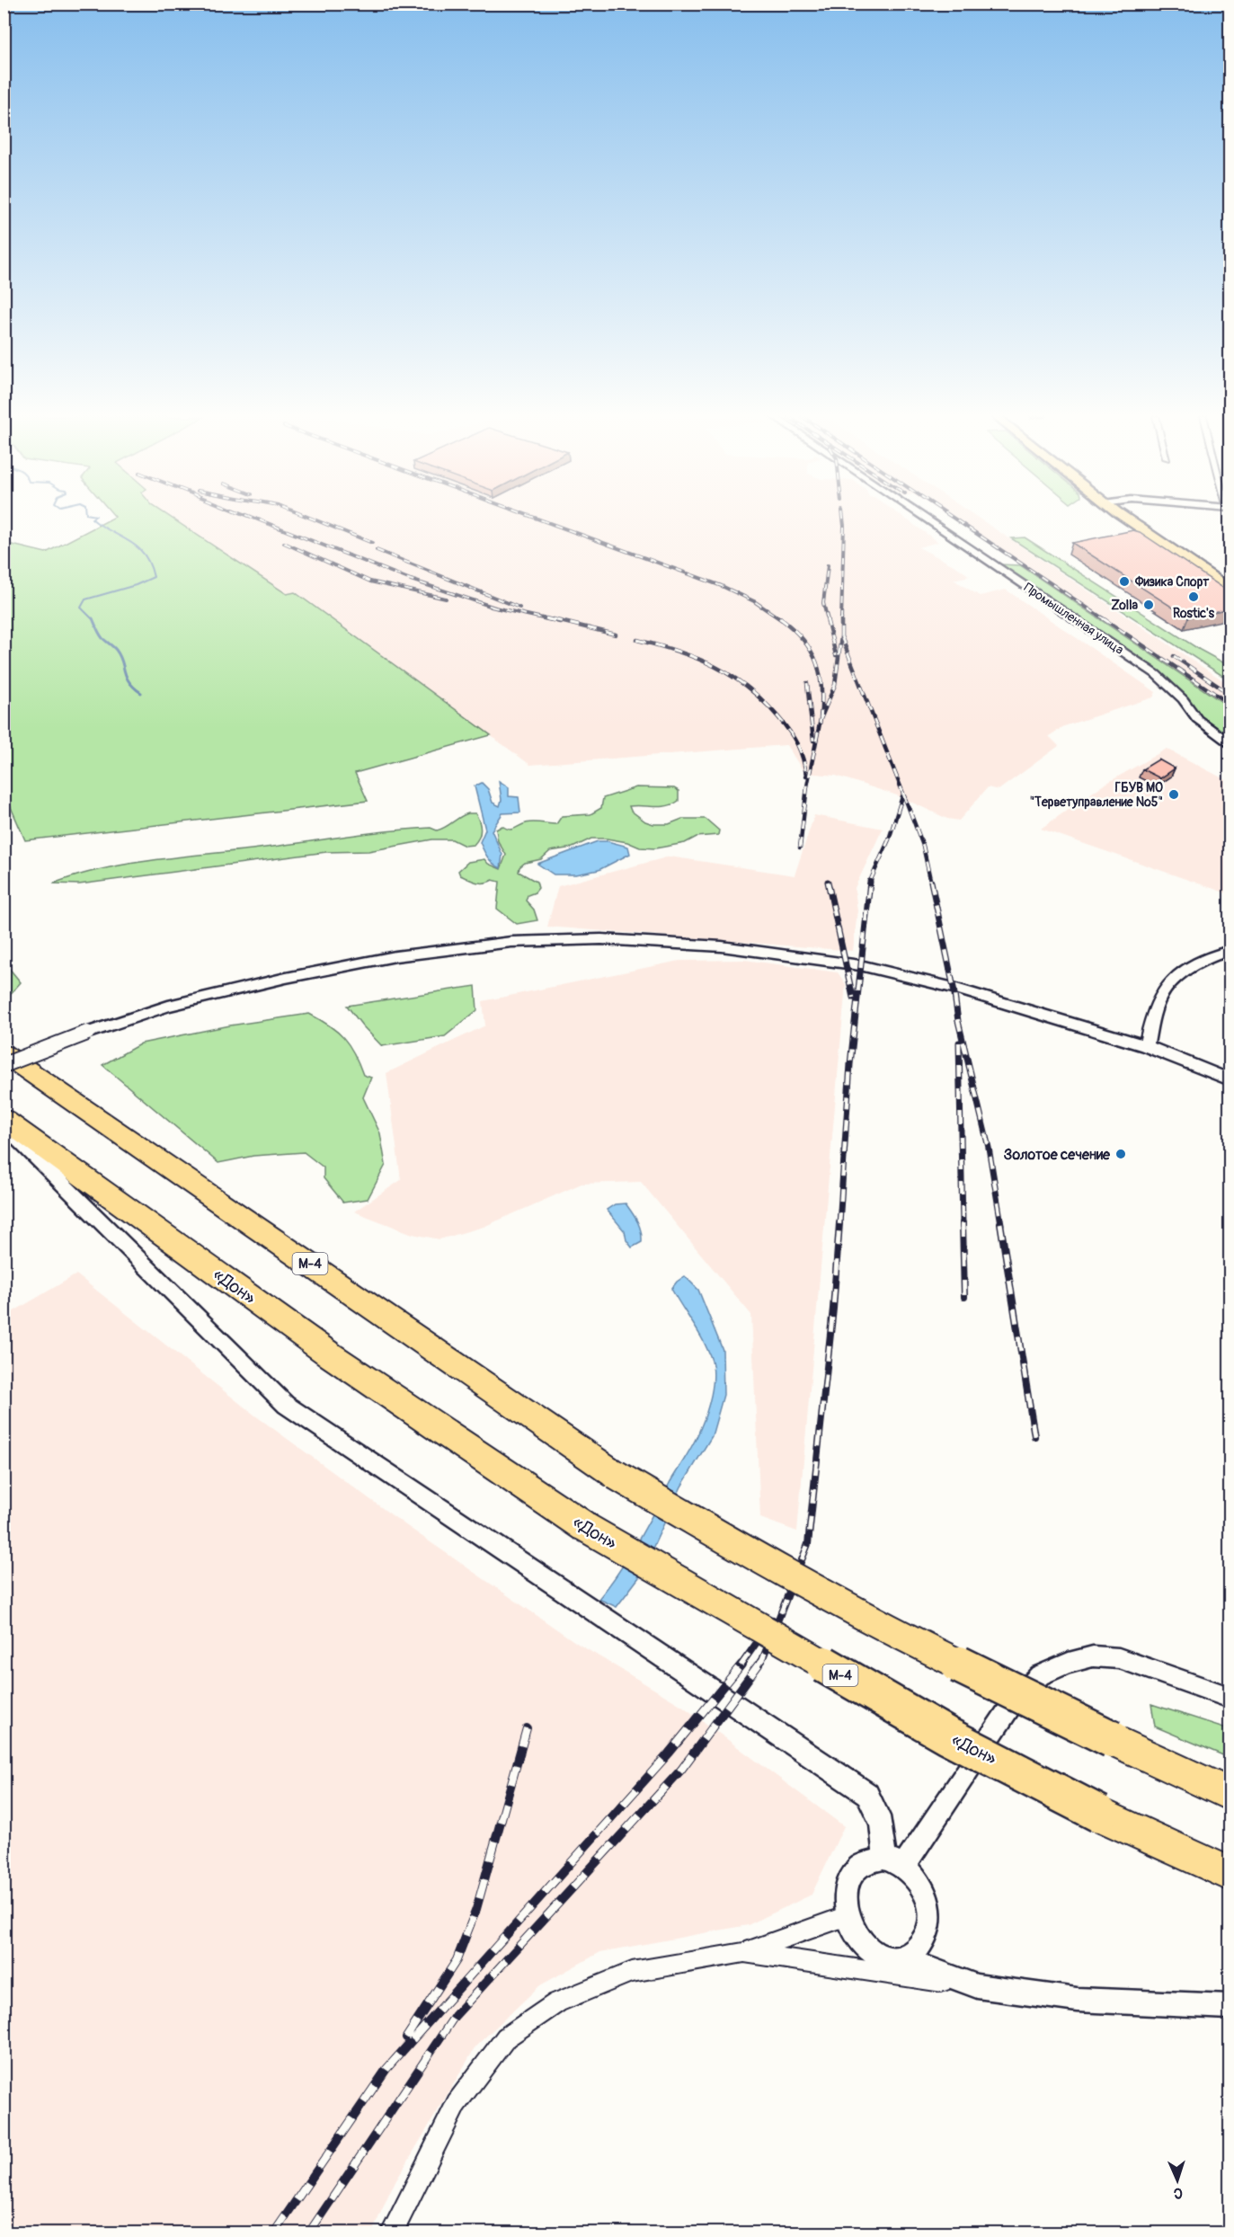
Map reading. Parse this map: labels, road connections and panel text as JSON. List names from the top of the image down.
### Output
{
  "streets": {
    "highway": ["М-4", "«Дон»"],
    "street": ["Промышленная улица"]
  },
  "places": [
    "Физика Спорт",
    "Rostic's",
    "Zolla",
    "ГБУВ МО \"Терветуправление №5\"",
    "Золотое сечение"
  ],
  "north": "bottom"
}
